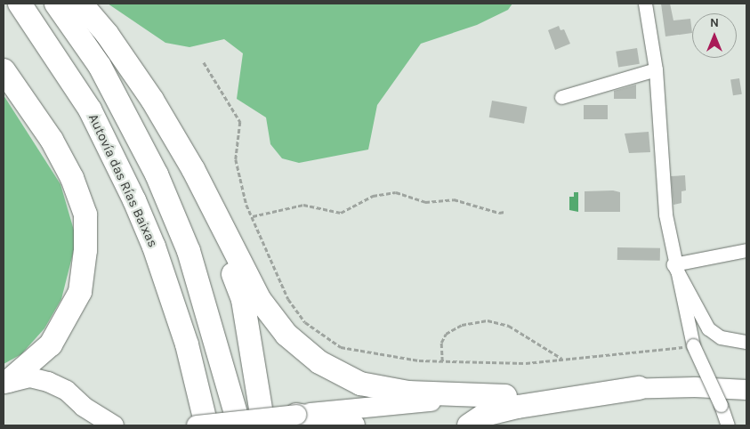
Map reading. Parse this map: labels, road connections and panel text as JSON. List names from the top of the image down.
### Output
{
  "streets": {
    "highway": ["Autovía das Rías Baixas"]
  },
  "north": "top"
}
